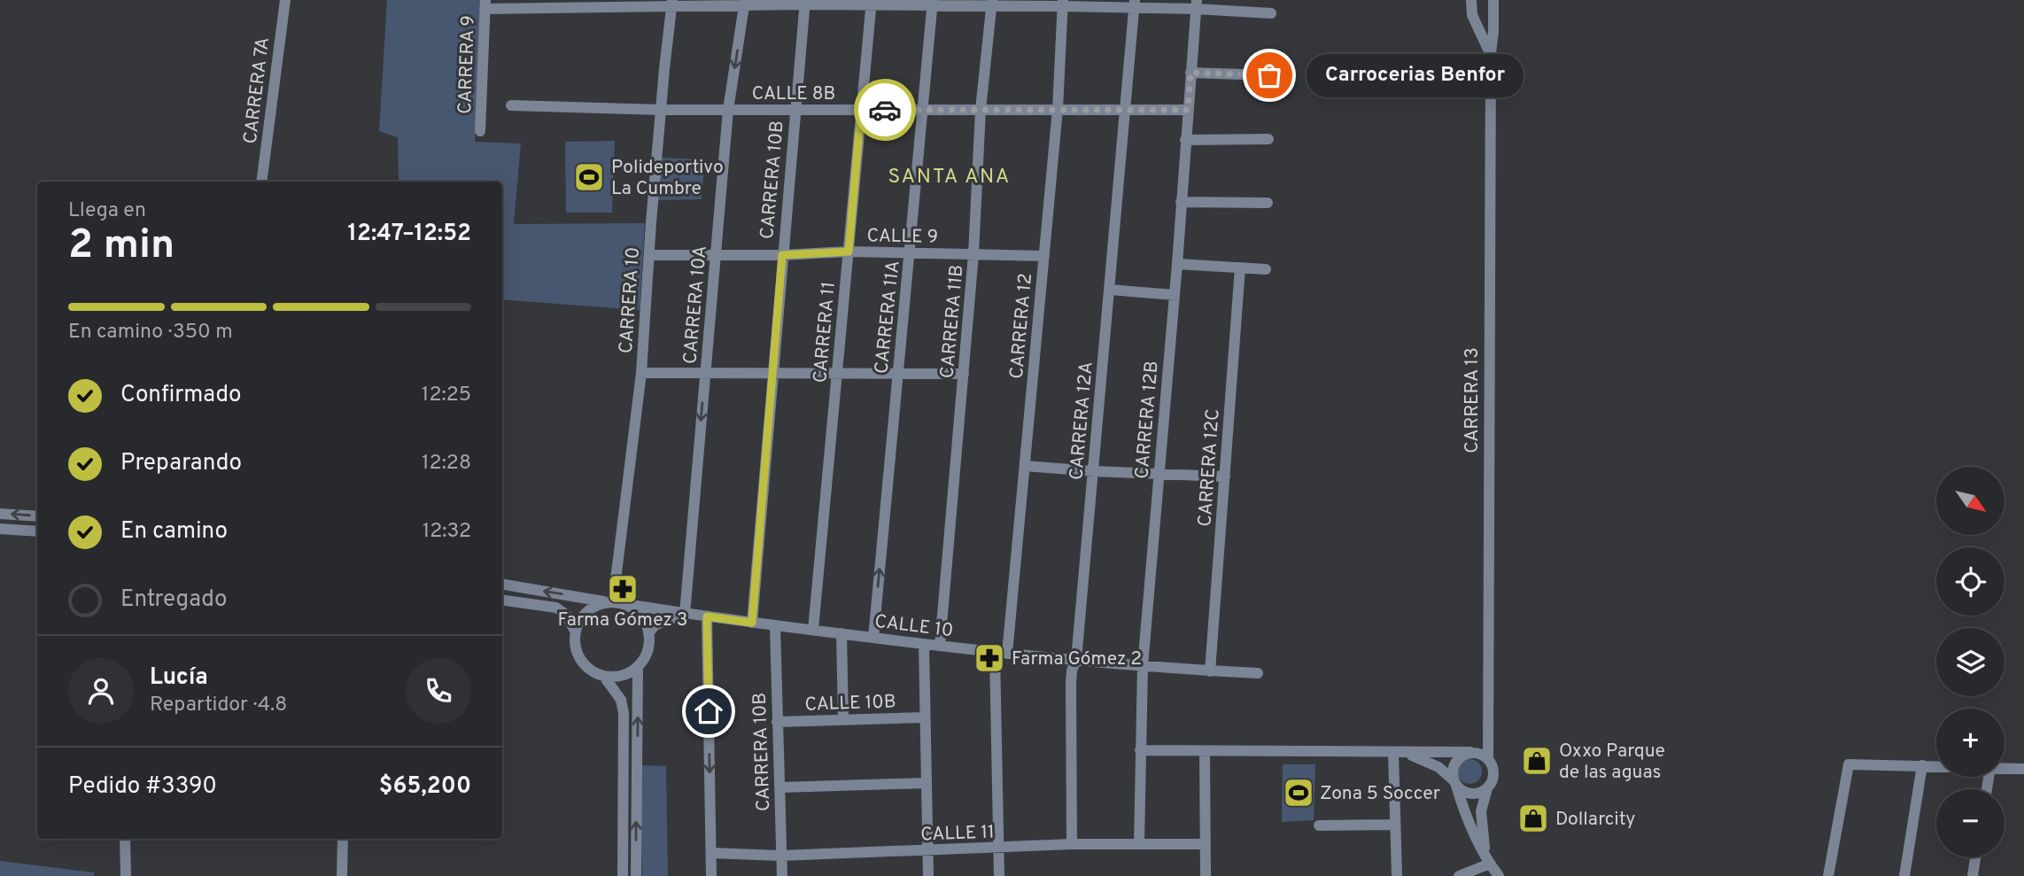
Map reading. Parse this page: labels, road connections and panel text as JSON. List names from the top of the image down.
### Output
{
  "streets": {
    "street": [
      "CARRERA 9",
      "CARRERA 7A",
      "CALLE 8B",
      "CARRERA 10B",
      "CALLE 9",
      "CARRERA 10",
      "CARRERA 10A",
      "CARRERA 11A",
      "CARRERA 11B",
      "CARRERA 12",
      "CARRERA 11",
      "CARRERA 13",
      "CARRERA 12B",
      "CARRERA 12A",
      "CARRERA 12C",
      "CALLE 10",
      "CALLE 10B",
      "CALLE 11"
    ]
  },
  "crossings": [
    ["CALLE 8B", "CARRERA 10B"],
    ["CALLE 8B", "CARRERA 10"],
    ["CALLE 8B", "CARRERA 10A"],
    ["CALLE 8B", "CARRERA 11A"],
    ["CALLE 8B", "CARRERA 11B"],
    ["CALLE 8B", "CARRERA 12"],
    ["CALLE 8B", "CARRERA 11"],
    ["CALLE 8B", "CARRERA 12B"],
    ["CALLE 8B", "CARRERA 12A"],
    ["CARRERA 10B", "CALLE 9"],
    ["CARRERA 10B", "CALLE 10"],
    ["CARRERA 10B", "CALLE 10B"],
    ["CARRERA 10B", "CALLE 11"],
    ["CALLE 9", "CARRERA 10"],
    ["CALLE 9", "CARRERA 10A"],
    ["CALLE 9", "CARRERA 11A"],
    ["CALLE 9", "CARRERA 11B"],
    ["CALLE 9", "CARRERA 12"],
    ["CALLE 9", "CARRERA 11"],
    ["CARRERA 10", "CALLE 10"],
    ["CARRERA 10A", "CALLE 10"],
    ["CARRERA 11A", "CALLE 10"],
    ["CARRERA 11B", "CALLE 10"],
    ["CARRERA 12", "CALLE 10"],
    ["CARRERA 11", "CALLE 10"],
    ["CARRERA 12B", "CALLE 10"],
    ["CARRERA 12B", "CALLE 11"],
    ["CARRERA 12A", "CALLE 10"],
    ["CARRERA 12A", "CALLE 11"],
    ["CARRERA 12C", "CALLE 10"]
  ],
  "one_way": ["CARRERA 10A", "CARRERA 11A"],
  "districts": ["SANTA ANA"],
  "places": {
    "other": ["Carrocerias Benfor"],
    "sports": ["Polideportivo La Cumbre", "Zona 5 Soccer"],
    "pharmacy": ["Farma Gómez 3", "Farma Gómez 2"],
    "shop": ["Oxxo Parque de las aguas", "Dollarcity"]
  },
  "north": "bottom right",
  "page": {
    "bubble": "Carrocerias Benfor",
    "heading": ["2 min", "Llega en", "12:47–12:52"],
    "panel": [
      "Lucía",
      "Repartidor · 4.8",
      "Pedido #3390",
      "$65,200"
    ],
    "bar": "En camino · 350 m",
    "list": [
      ["Confirmado", "12:25"],
      ["Preparando", "12:28"],
      ["En camino", "12:32"],
      "Entregado"
    ],
    "map_buttons": ["+", "−"]
  }
}
